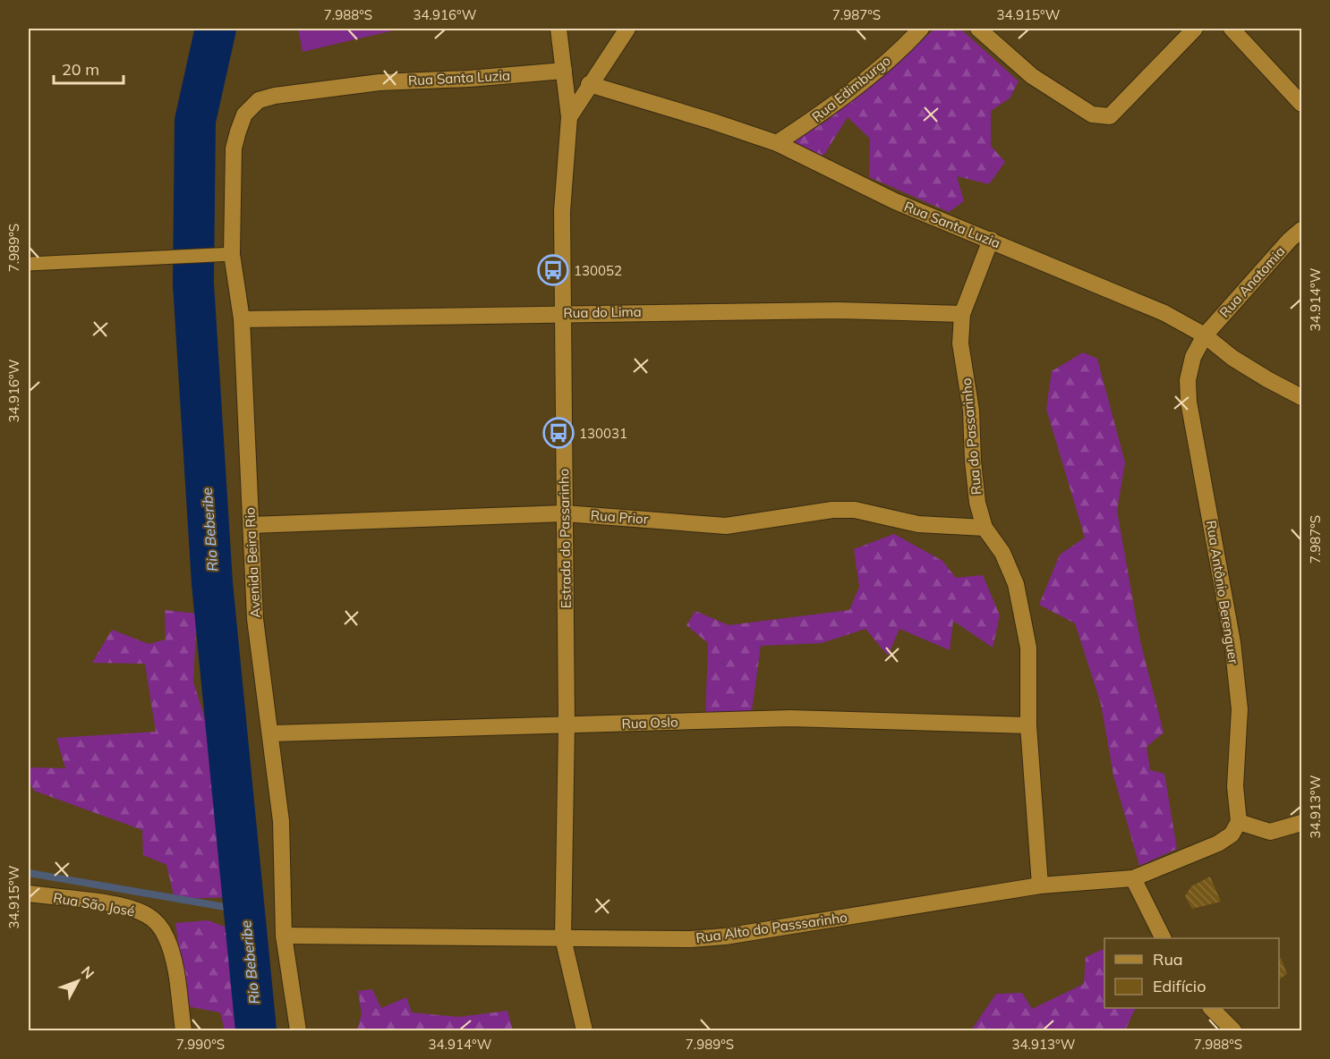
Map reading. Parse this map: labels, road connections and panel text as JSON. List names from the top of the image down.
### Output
{
  "streets": {
    "street": [
      "Rua Santa Luzia",
      "Rua Edimburgo",
      "Rua Anatomia",
      "Rua do Lima",
      "Rua do Passarinho",
      "Rua Prior",
      "Estrada do Passarinho",
      "Avenida Beira Rio",
      "Rua Antônio Berenguer",
      "Rua Oslo",
      "Rua São José",
      "Rua Alto do Passsarinho"
    ]
  },
  "crossings": [
    ["Rua Santa Luzia", "Rua Edimburgo"],
    ["Rua Santa Luzia", "Rua Anatomia"],
    ["Rua Santa Luzia", "Rua do Passarinho"],
    ["Rua Santa Luzia", "Estrada do Passarinho"],
    ["Rua Santa Luzia", "Avenida Beira Rio"],
    ["Rua Santa Luzia", "Rua Antônio Berenguer"],
    ["Rua Anatomia", "Rua Antônio Berenguer"],
    ["Rua do Lima", "Rua do Passarinho"],
    ["Rua do Lima", "Estrada do Passarinho"],
    ["Rua do Lima", "Avenida Beira Rio"],
    ["Rua do Passarinho", "Rua Prior"],
    ["Rua do Passarinho", "Rua Oslo"],
    ["Rua do Passarinho", "Rua Alto do Passsarinho"],
    ["Rua Prior", "Estrada do Passarinho"],
    ["Rua Prior", "Avenida Beira Rio"],
    ["Estrada do Passarinho", "Rua Oslo"],
    ["Estrada do Passarinho", "Rua Alto do Passsarinho"],
    ["Avenida Beira Rio", "Rua Oslo"],
    ["Avenida Beira Rio", "Rua Alto do Passsarinho"],
    ["Rua Antônio Berenguer", "Rua Alto do Passsarinho"]
  ],
  "water": ["Rio Beberibe"],
  "places": {
    "bus stop": ["130052", "130031"]
  },
  "legend": ["Rua", "Edifício"],
  "scale_bar": "20 m",
  "north": "top right",
  "coordinates": [
    "7.988°S",
    "34.916°W",
    "7.987°S",
    "34.915°W",
    "7.989°S",
    "34.914°W",
    "34.913°W",
    "7.990°S"
  ]
}
